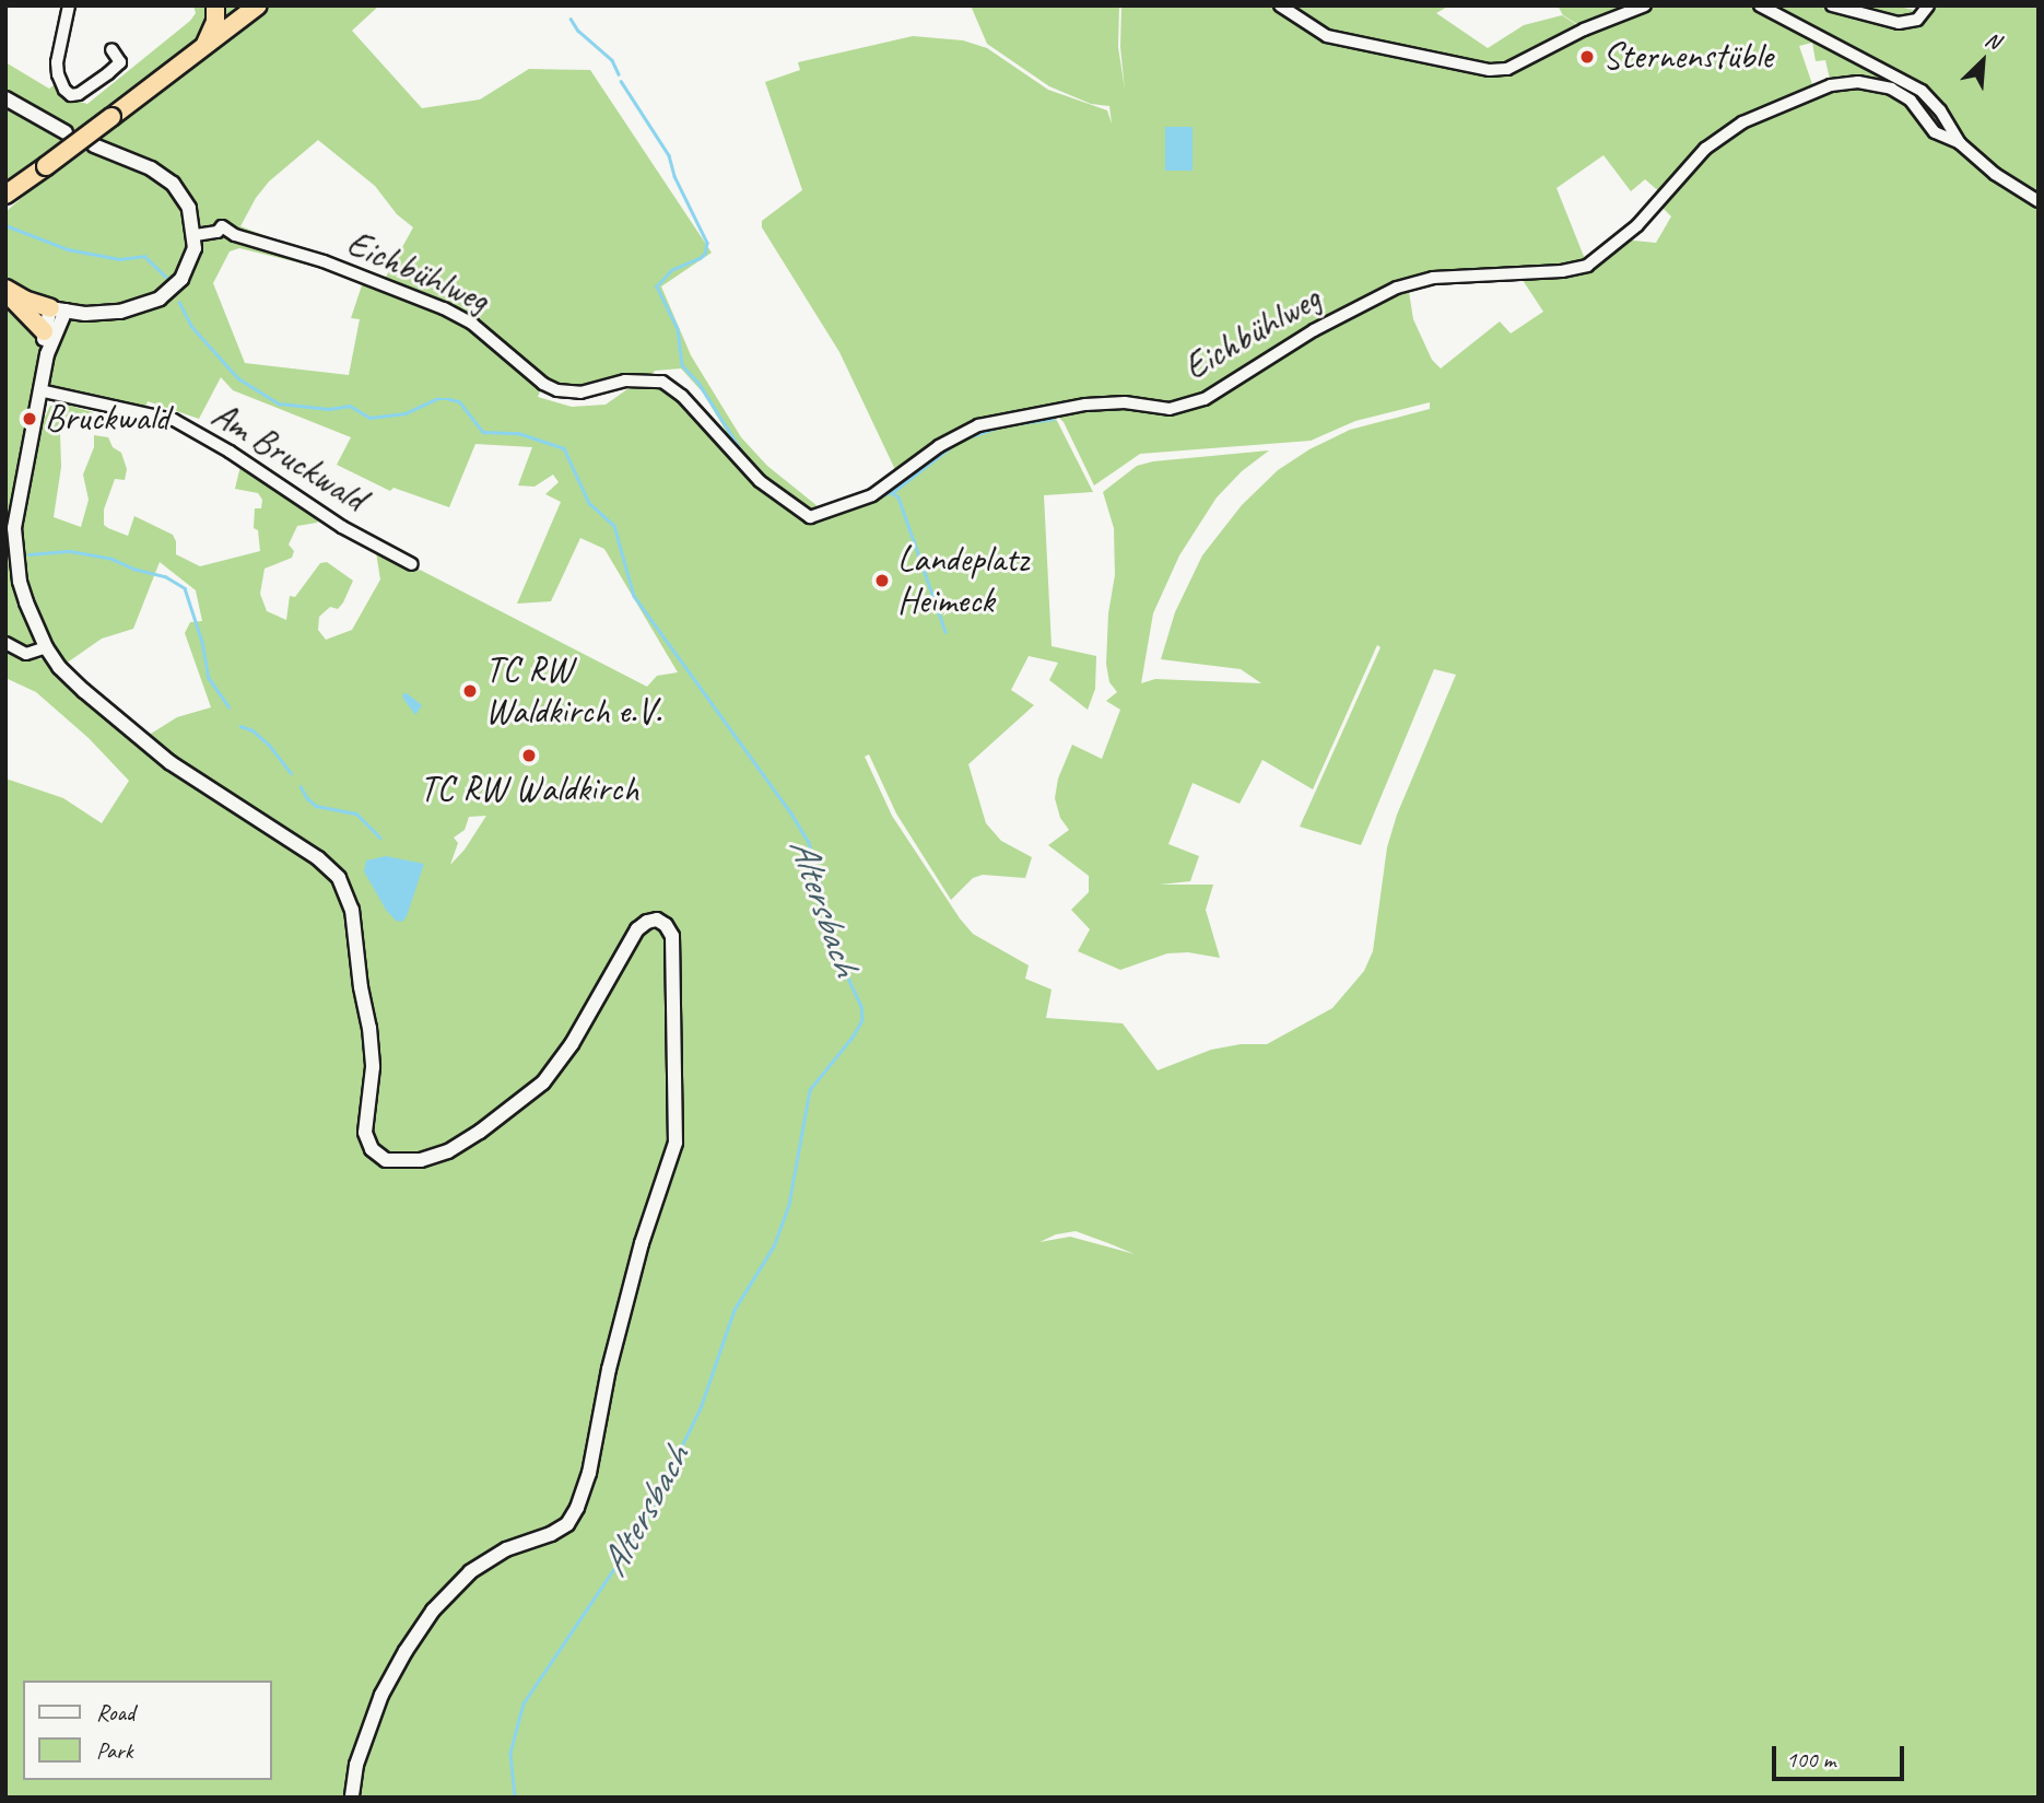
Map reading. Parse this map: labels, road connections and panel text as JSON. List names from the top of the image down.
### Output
{
  "streets": {
    "street": ["Eichbühlweg", "Am Bruckwald"]
  },
  "water": ["Altersbach"],
  "places": [
    "Sternenstüble",
    "Bruckwald",
    "Landeplatz Heimeck",
    "TC RW Waldkirch e.V.",
    "TC RW Waldkirch"
  ],
  "legend": ["Road", "Park"],
  "scale_bar": "100 m",
  "north": "top right"
}
